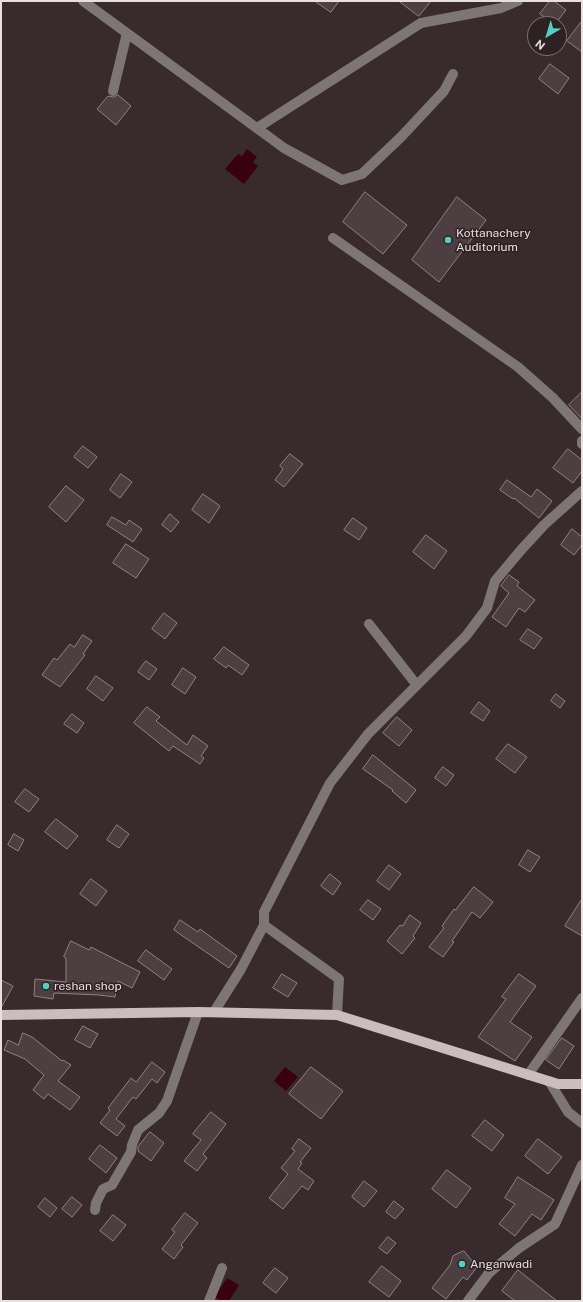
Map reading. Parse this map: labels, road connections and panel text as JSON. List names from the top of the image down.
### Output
{
  "places": ["Kottanachery Auditorium", "reshan shop", "Anganwadi"],
  "north": "bottom left"
}
